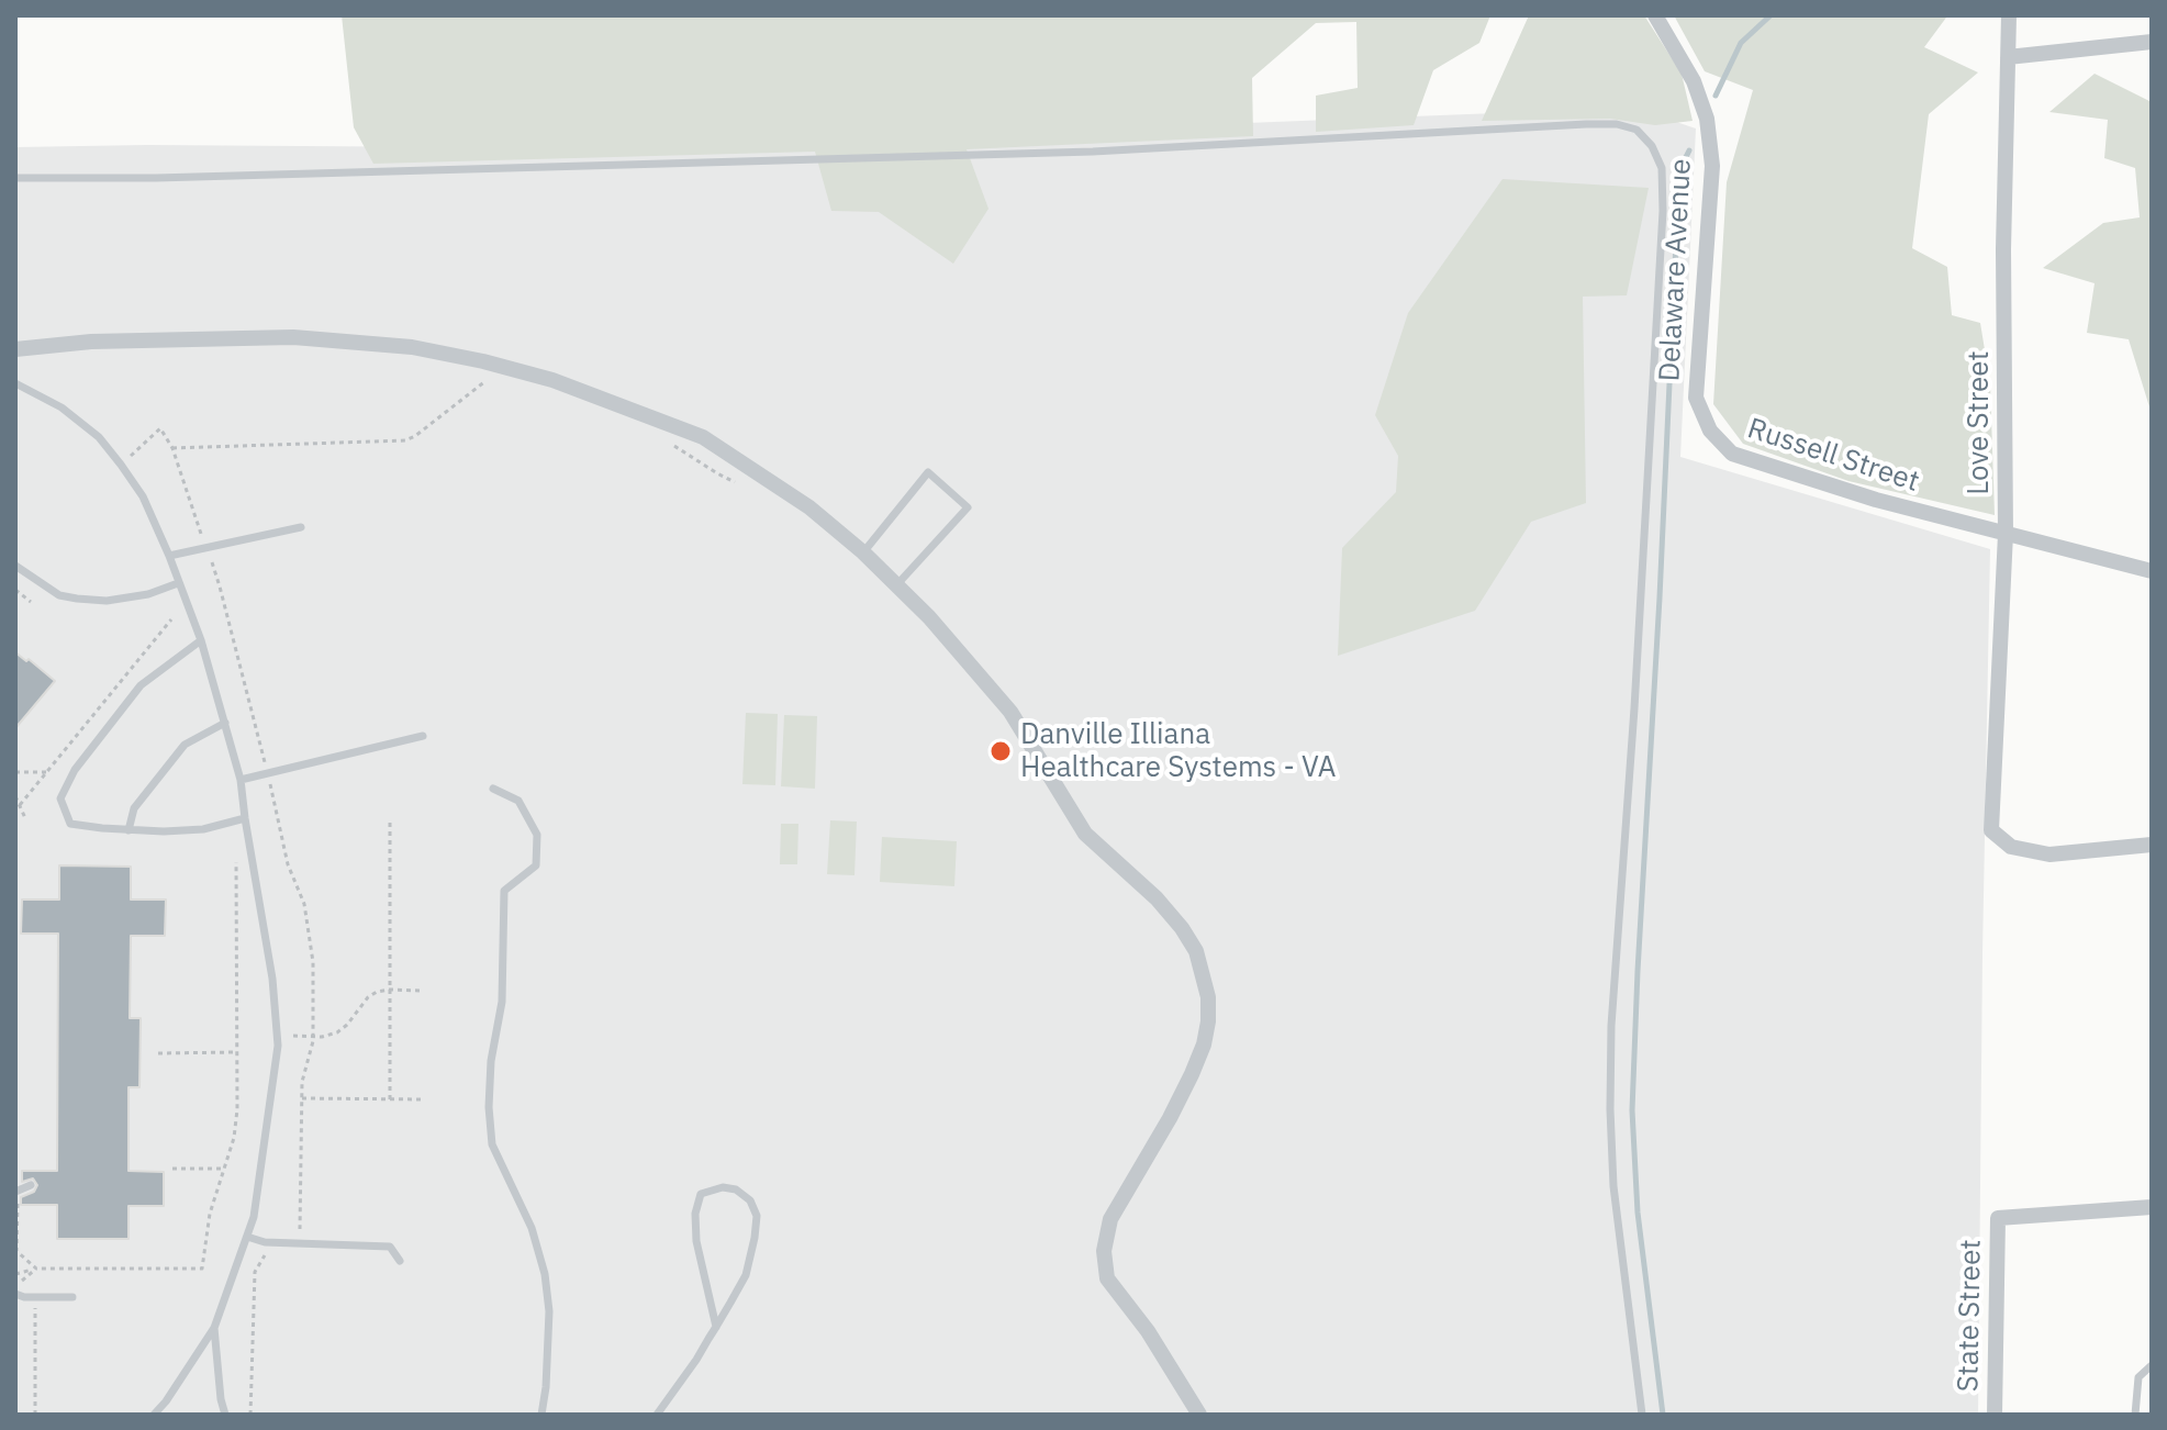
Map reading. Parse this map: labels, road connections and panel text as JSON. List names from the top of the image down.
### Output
{
  "streets": {
    "street": [
      "Delaware Avenue",
      "Love Street",
      "Russell Street",
      "State Street"
    ]
  },
  "crossings": [
    ["Delaware Avenue", "Russell Street"],
    ["Love Street", "Russell Street"]
  ],
  "places": ["Danville Illiana Healthcare Systems - VA"]
}
